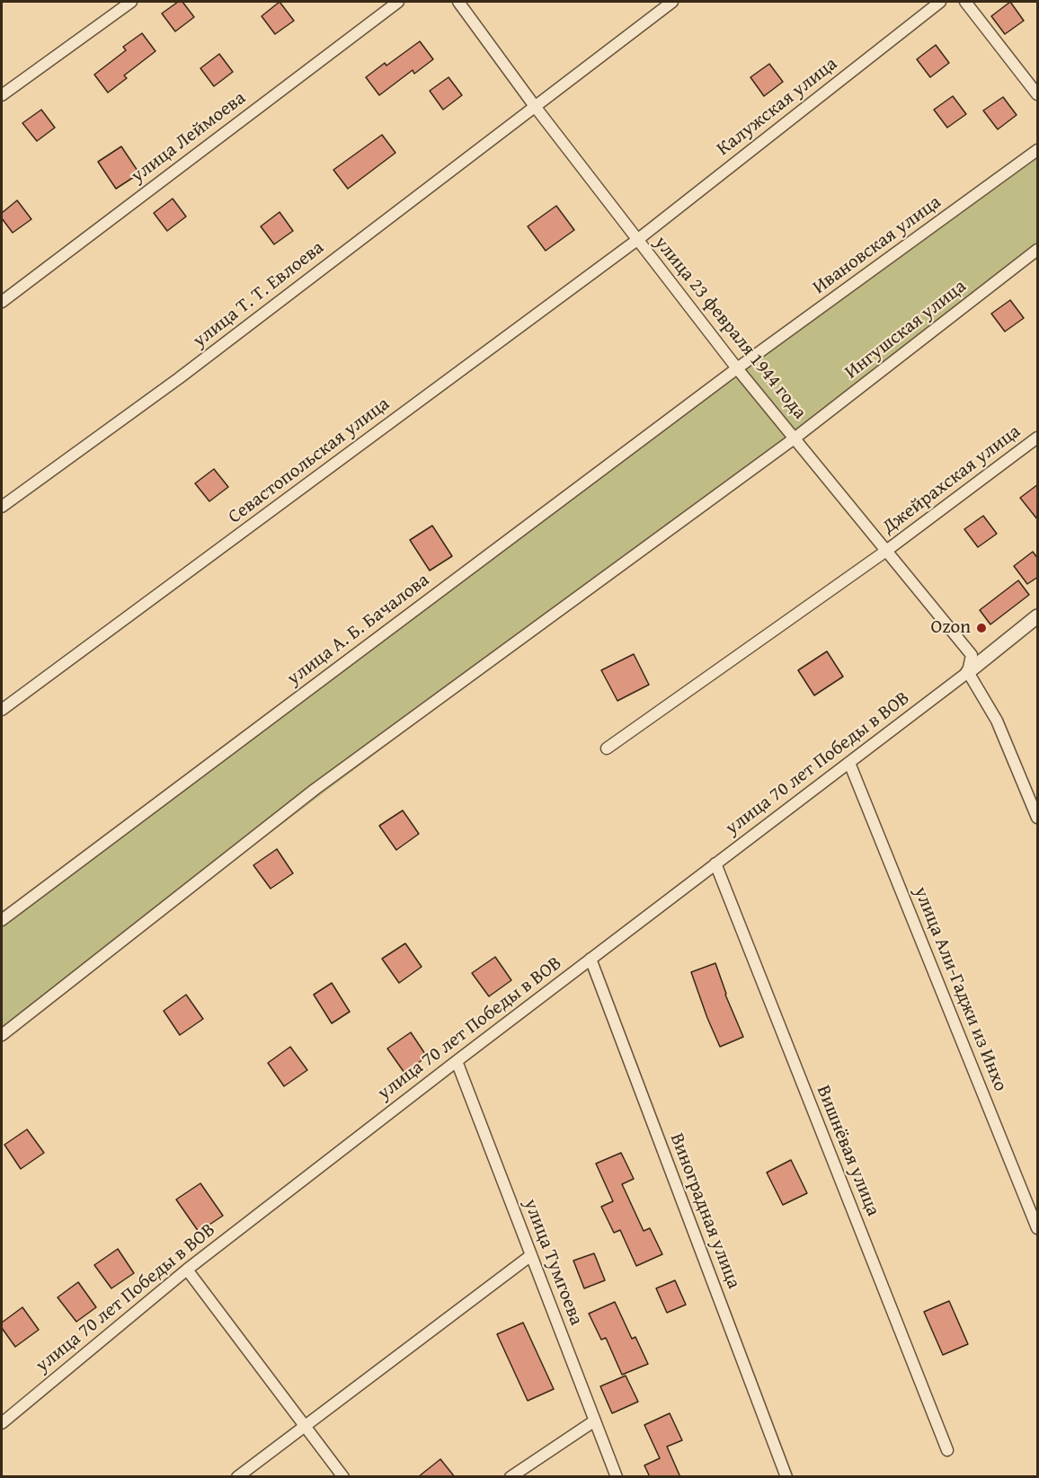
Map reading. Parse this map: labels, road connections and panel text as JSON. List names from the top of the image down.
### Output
{
  "streets": {
    "street": [
      "Калужская улица",
      "улица Леймоева",
      "Ивановская улица",
      "улица Т. Т. Евлоева",
      "улица 23 февраля 1944 года",
      "Ингушская улица",
      "Севастопольская улица",
      "Джейрахская улица",
      "улица А. Б. Бачалова",
      "улица 70 лет Победы в ВОВ",
      "улица Али-Гаджи из Инхо",
      "Вишнёвая улица",
      "Виноградная улица",
      "улица Тумгоева"
    ]
  },
  "crossings": [
    ["Калужская улица", "улица 23 февраля 1944 года"],
    ["Калужская улица", "Севастопольская улица"],
    ["Ивановская улица", "улица 23 февраля 1944 года"],
    ["Ивановская улица", "улица А. Б. Бачалова"],
    ["улица Т. Т. Евлоева", "улица 23 февраля 1944 года"],
    ["улица 23 февраля 1944 года", "Ингушская улица"],
    ["улица 23 февраля 1944 года", "Севастопольская улица"],
    ["улица 23 февраля 1944 года", "Джейрахская улица"],
    ["улица 23 февраля 1944 года", "улица А. Б. Бачалова"],
    ["улица 23 февраля 1944 года", "улица 70 лет Победы в ВОВ"],
    ["улица 70 лет Победы в ВОВ", "улица Али-Гаджи из Инхо"],
    ["улица 70 лет Победы в ВОВ", "Вишнёвая улица"],
    ["улица 70 лет Победы в ВОВ", "Виноградная улица"],
    ["улица 70 лет Победы в ВОВ", "улица Тумгоева"]
  ],
  "places": ["Ozon"]
}
